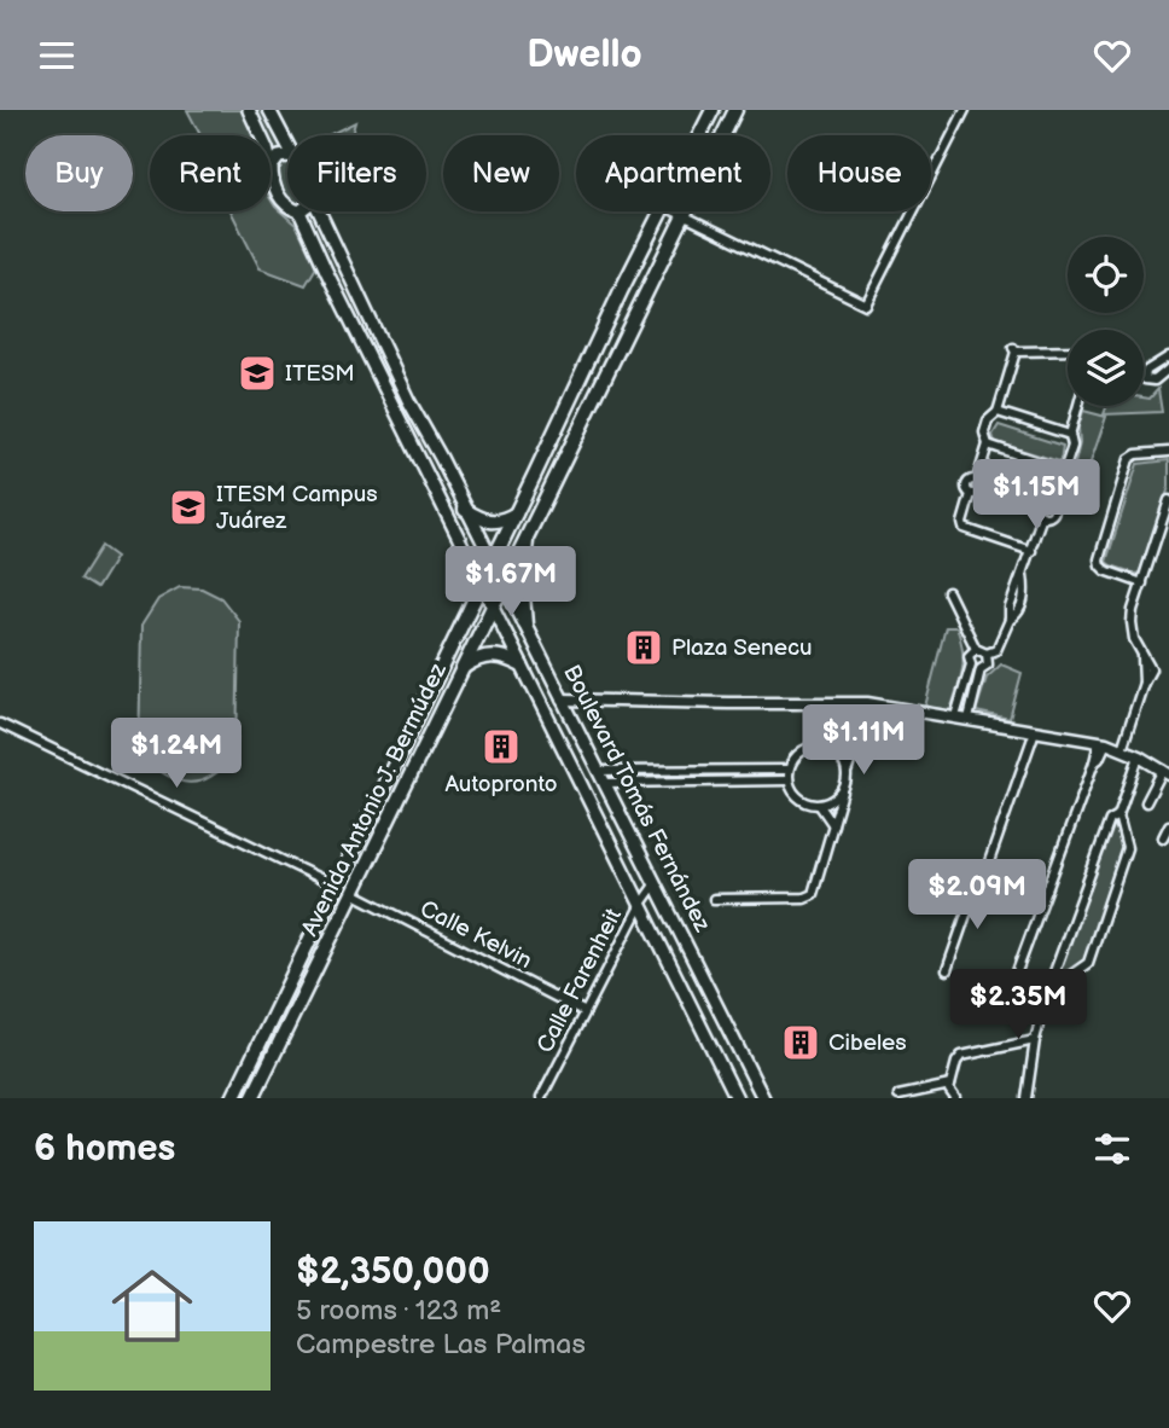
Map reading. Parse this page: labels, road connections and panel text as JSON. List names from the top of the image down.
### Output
{
  "streets": {
    "main road": ["Boulevard Tomás Fernández", "Avenida Antonio J. Bermúdez"],
    "street": ["Calle Kelvin", "Calle Farenheit"]
  },
  "crossings": [
    ["Boulevard Tomás Fernández", "Avenida Antonio J. Bermúdez"],
    ["Boulevard Tomás Fernández", "Calle Farenheit"],
    ["Avenida Antonio J. Bermúdez", "Calle Kelvin"],
    ["Calle Kelvin", "Calle Farenheit"]
  ],
  "places": {
    "school or university": ["ITESM", "ITESM Campus Juárez"],
    "building": ["Plaza Senecu", "Autopronto", "Cibeles"]
  },
  "page": {
    "header": "Dwello",
    "chip": [
      "Buy",
      "Rent",
      "Filters",
      "New",
      "Apartment",
      "House"
    ],
    "price": [
      "$1.15M",
      "$1.67M",
      "$1.11M",
      "$1.24M",
      "$2.09M",
      "$2.35M"
    ],
    "heading": "6 homes",
    "list": [
      {
        "name": "$2,350,000",
        "note": "5 rooms · 123 m² · Campestre Las Palmas"
      }
    ]
  }
}
